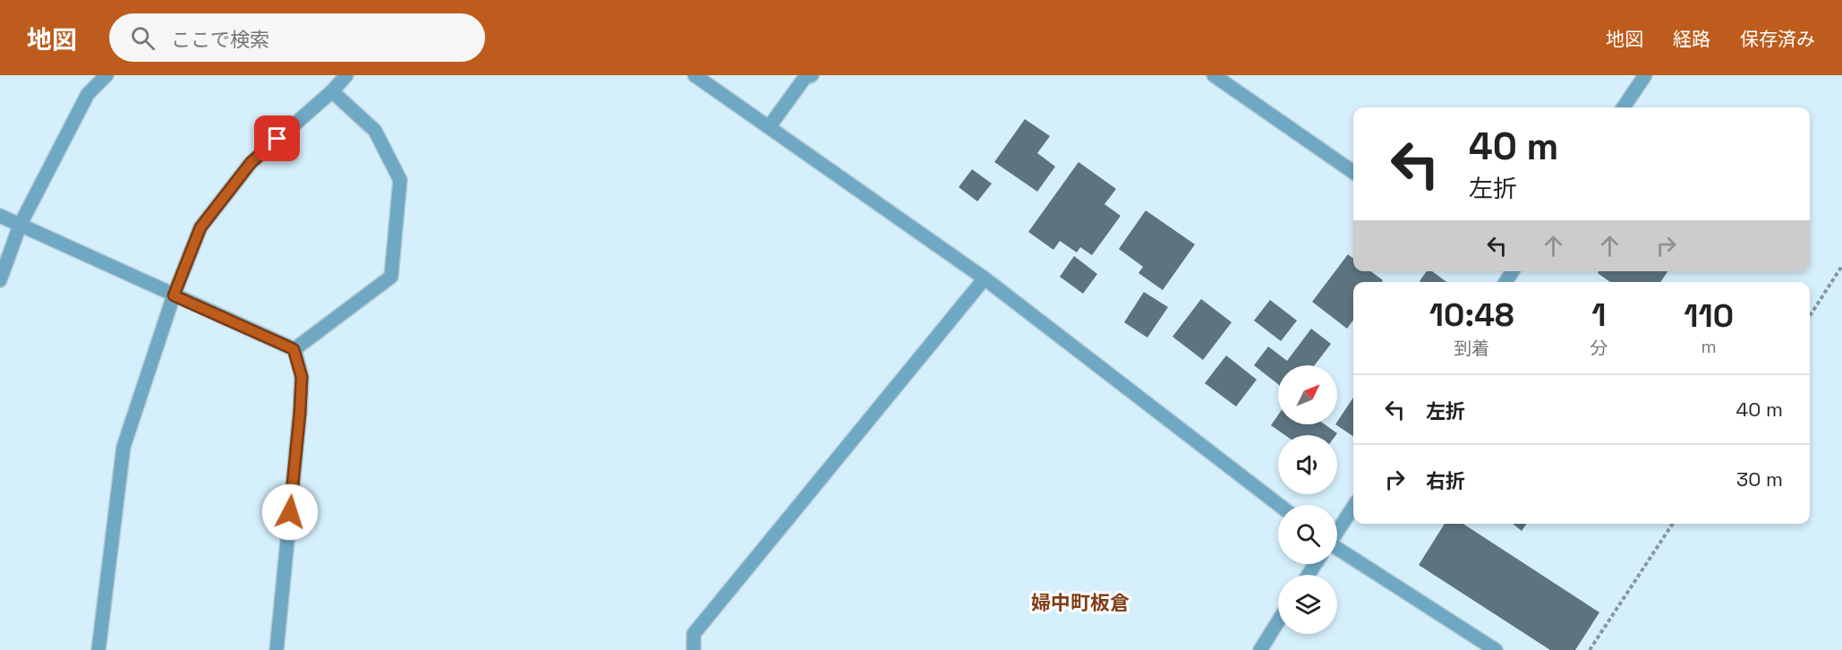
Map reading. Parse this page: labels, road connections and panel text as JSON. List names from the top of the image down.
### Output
{
  "districts": ["婦中町板倉"],
  "north": "top right",
  "page": {
    "header": "地図",
    "search": "ここで検索",
    "nav": ["地図", "経路", "保存済み"],
    "turn": ["40 m", "左折"],
    "eta": [
      "10:48",
      "到着",
      "1",
      "分",
      "110",
      "m"
    ],
    "list": [
      {
        "name": "左折",
        "value": "40 m"
      },
      {
        "name": "右折",
        "value": "30 m"
      }
    ]
  }
}
